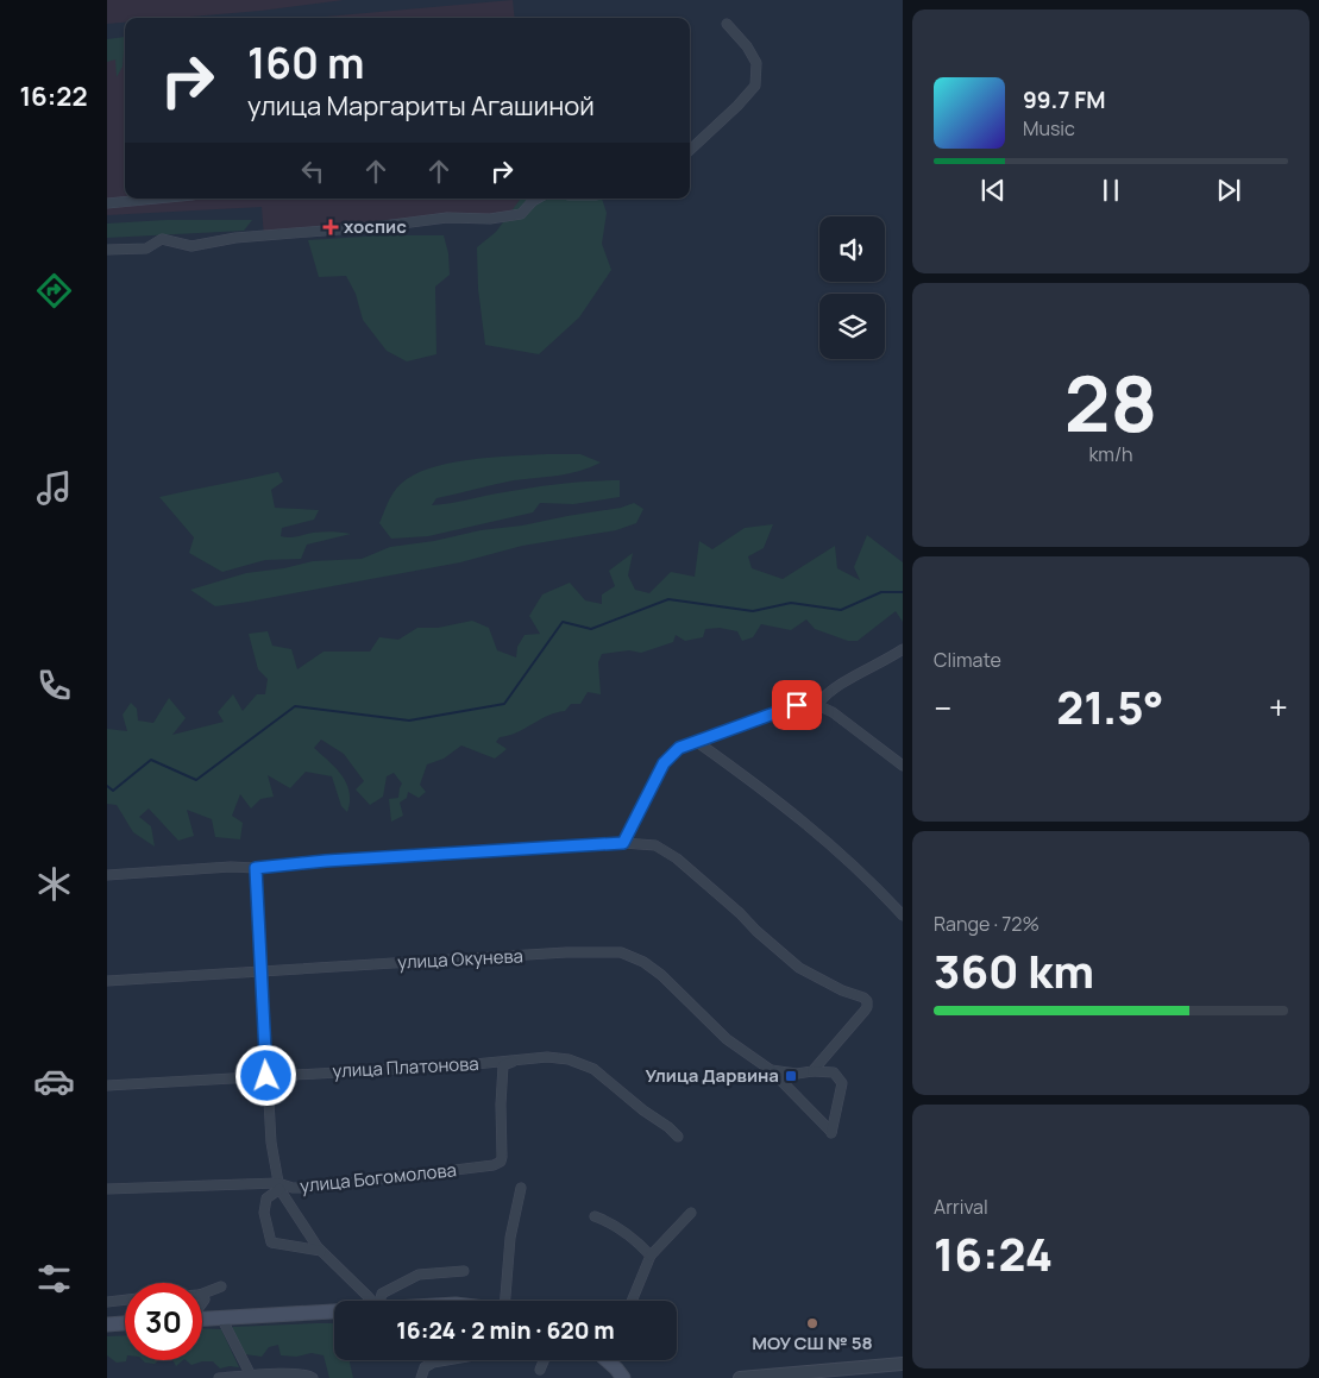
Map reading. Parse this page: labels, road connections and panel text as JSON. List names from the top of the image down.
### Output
{
  "streets": {
    "street": ["улица Окунева", "улица Платонова", "улица Богомолова"]
  },
  "places": {
    "health": ["хоспис"],
    "transit": ["Улица Дарвина"],
    "other": ["МОУ СШ № 58"]
  },
  "page": {
    "tabs": "16:22",
    "turn": ["160 m", "улица Маргариты Агашиной"],
    "song": ["99.7 FM", "Music"],
    "tile": [
      ["28", "km/h"],
      "Climate",
      ["Range · 72%", "360 km"],
      ["Arrival", "16:24"]
    ],
    "heat": ["−", "21.5°", "+"],
    "limit": "30",
    "trip": "16:24 · 2 min · 620 m"
  }
}
